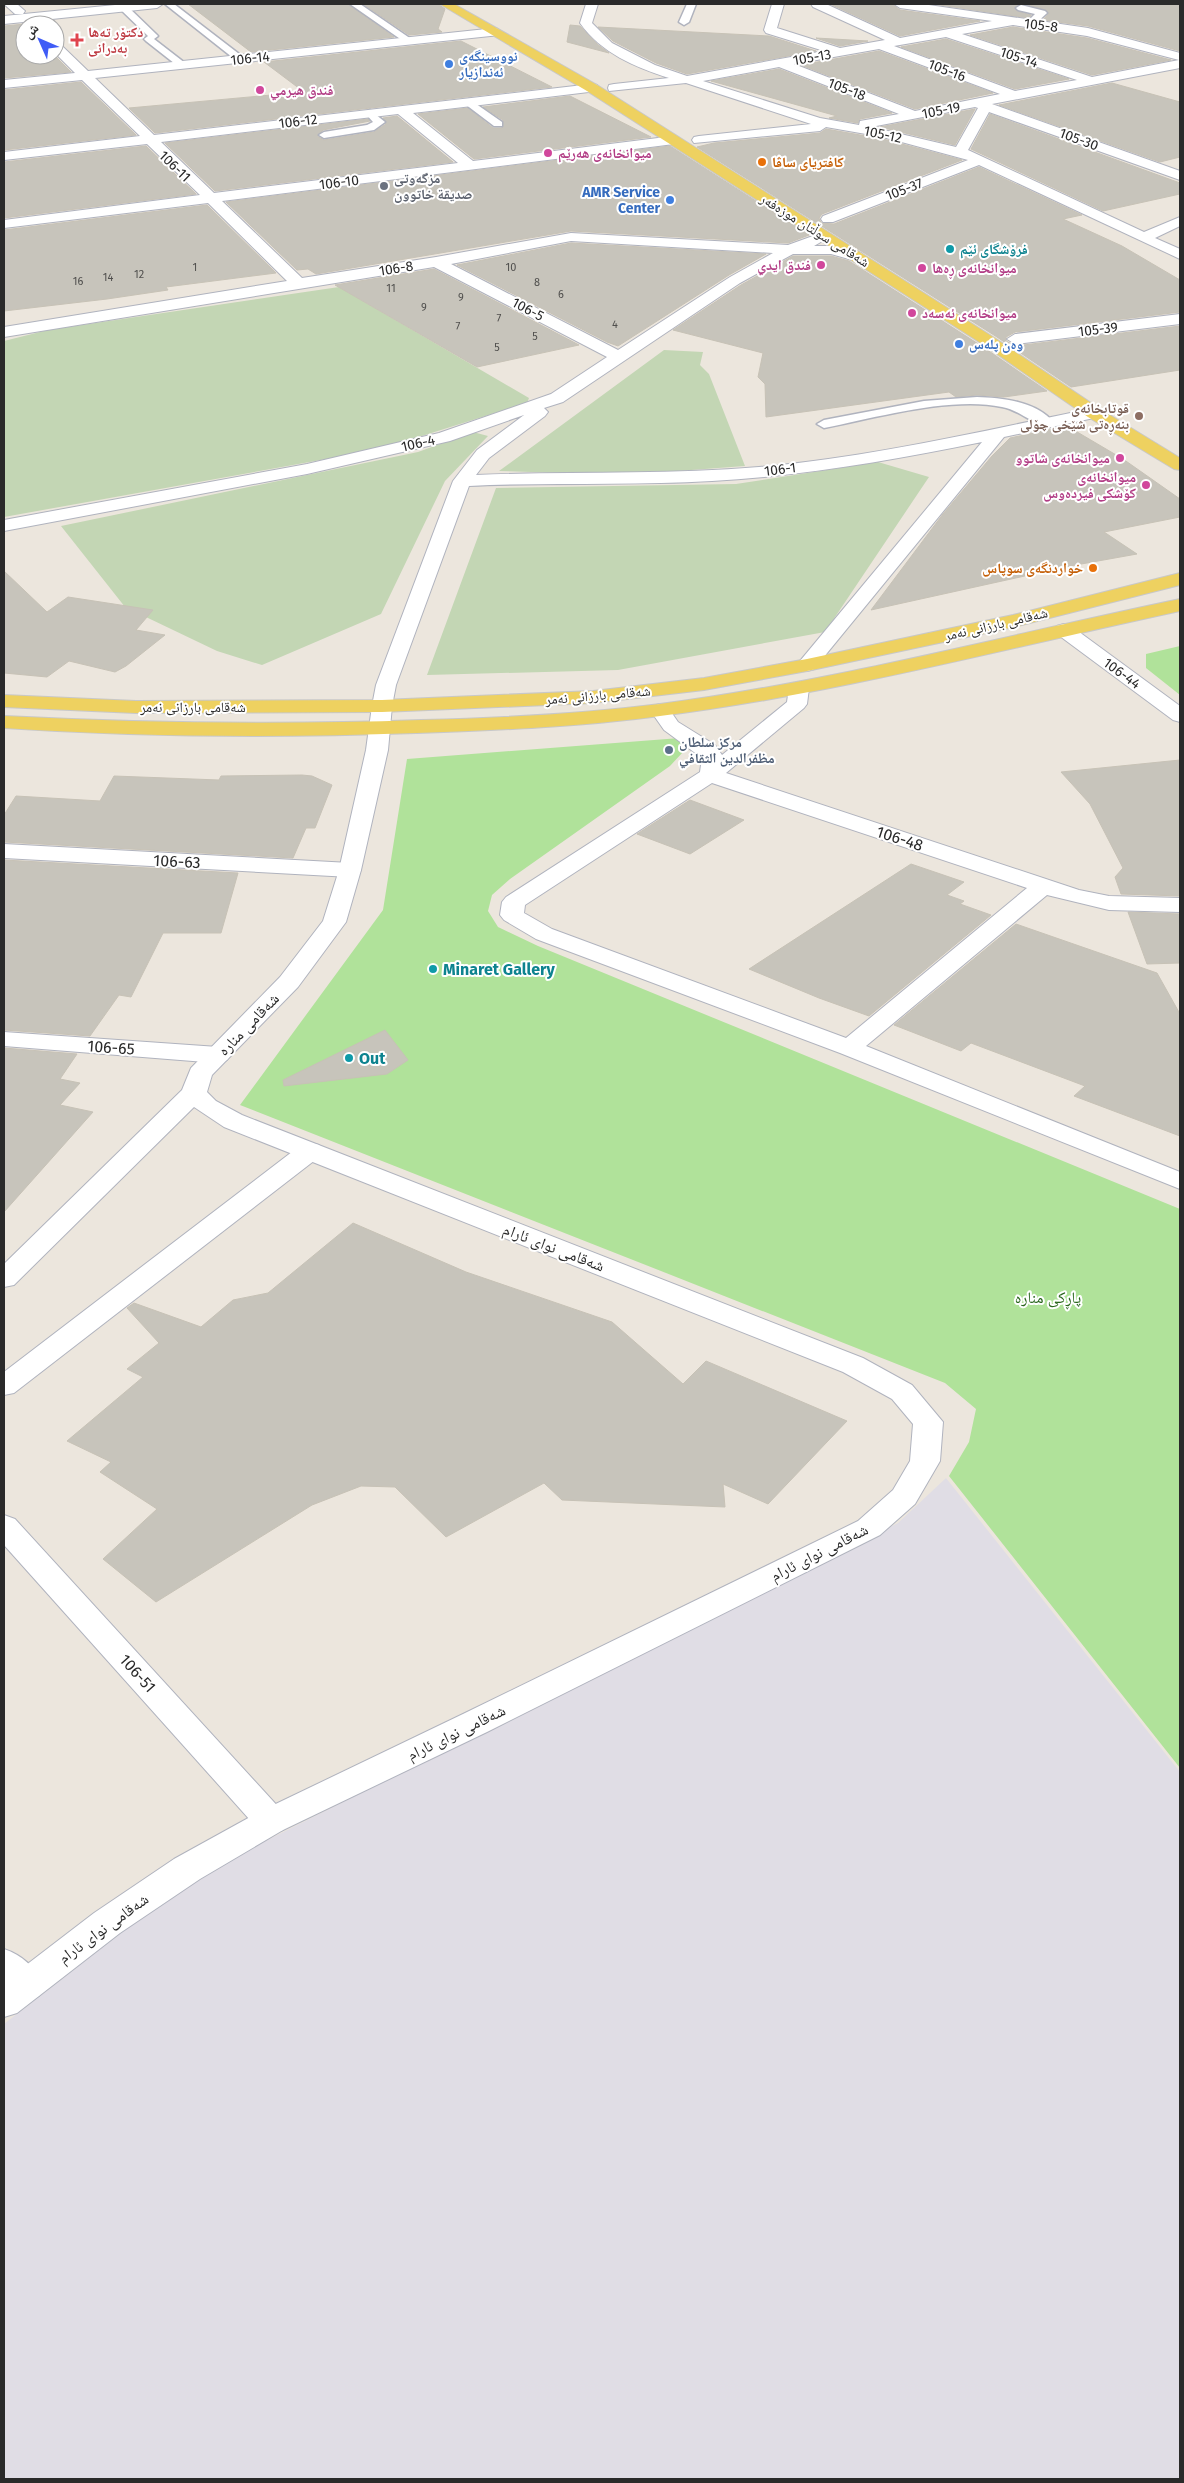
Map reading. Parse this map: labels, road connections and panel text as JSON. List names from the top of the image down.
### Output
{
  "streets": {
    "main road": ["شەقامی سوڵتان موزەفەر", "شەقامی بارزانی نەمر"],
    "street": [
      "105-8",
      "105-13",
      "105-14",
      "106-14",
      "105-16",
      "105-18",
      "105-19",
      "106-12",
      "105-12",
      "105-30",
      "106-11",
      "106-10",
      "105-37",
      "106-8",
      "106-5",
      "105-39",
      "106-4",
      "106-1",
      "106-44",
      "106-48",
      "106-63",
      "شەقامی منارە",
      "106-65",
      "شەقامی نوای ئارام",
      "106-51"
    ]
  },
  "crossings": [
    ["105-8", "105-13"],
    ["105-8", "105-19"],
    ["105-13", "105-14"],
    ["105-13", "105-16"],
    ["105-13", "105-18"],
    ["105-13", "105-12"],
    ["105-14", "105-19"],
    ["106-14", "106-11"],
    ["106-14", "شەقامی سوڵتان موزەفەر"],
    ["105-16", "105-19"],
    ["105-18", "105-19"],
    ["105-19", "105-12"],
    ["105-19", "105-30"],
    ["106-12", "106-11"],
    ["106-12", "شەقامی سوڵتان موزەفەر"],
    ["105-12", "105-37"],
    ["106-11", "106-10"],
    ["106-11", "106-8"],
    ["106-10", "شەقامی سوڵتان موزەفەر"],
    ["105-37", "شەقامی سوڵتان موزەفەر"],
    ["شەقامی سوڵتان موزەفەر", "106-8"],
    ["شەقامی سوڵتان موزەفەر", "106-4"],
    ["شەقامی سوڵتان موزەفەر", "106-1"],
    ["106-8", "106-5"],
    ["106-8", "106-4"],
    ["106-5", "106-4"],
    ["106-4", "شەقامی منارە"],
    ["106-1", "شەقامی منارە"],
    ["شەقامی بارزانی نەمر", "106-44"],
    ["شەقامی بارزانی نەمر", "شەقامی منارە"],
    ["106-63", "شەقامی منارە"],
    ["شەقامی منارە", "106-65"],
    ["شەقامی منارە", "شەقامی نوای ئارام"],
    ["شەقامی نوای ئارام", "106-51"]
  ],
  "parks": ["پاڕکی منارە"],
  "places": {
    "health": ["دکتۆر تەها بەدرانی"],
    "other": [
      "نووسینگەی ئەندازیار",
      "فندق هيرمي",
      "میوانخانەی هەرێم",
      "کافتریای ساڤا",
      "مزگەوتی صديقة خاتوون",
      "AMR Service Center",
      "فرۆشگای ئێم",
      "فندق ايدي",
      "میوانخانەی ڕەها",
      "میوانخانەی ئەسەد",
      "وەن پلەس",
      "قوتابخانەی بنەڕەتی شێخی چۆلی",
      "میوانخانەی شاتوو",
      "میوانخانەی کۆشکی فیردەوس",
      "خواردنگەی سوپاس",
      "مركز سلطان مظفرالدين الثقافي",
      "Minaret Gallery",
      "Out"
    ]
  },
  "house_numbers": [
    "1",
    "10",
    "12",
    "14",
    "16",
    "8",
    "11",
    "6",
    "9",
    "9",
    "7",
    "4",
    "7",
    "5",
    "5"
  ],
  "north": "top left"
}
